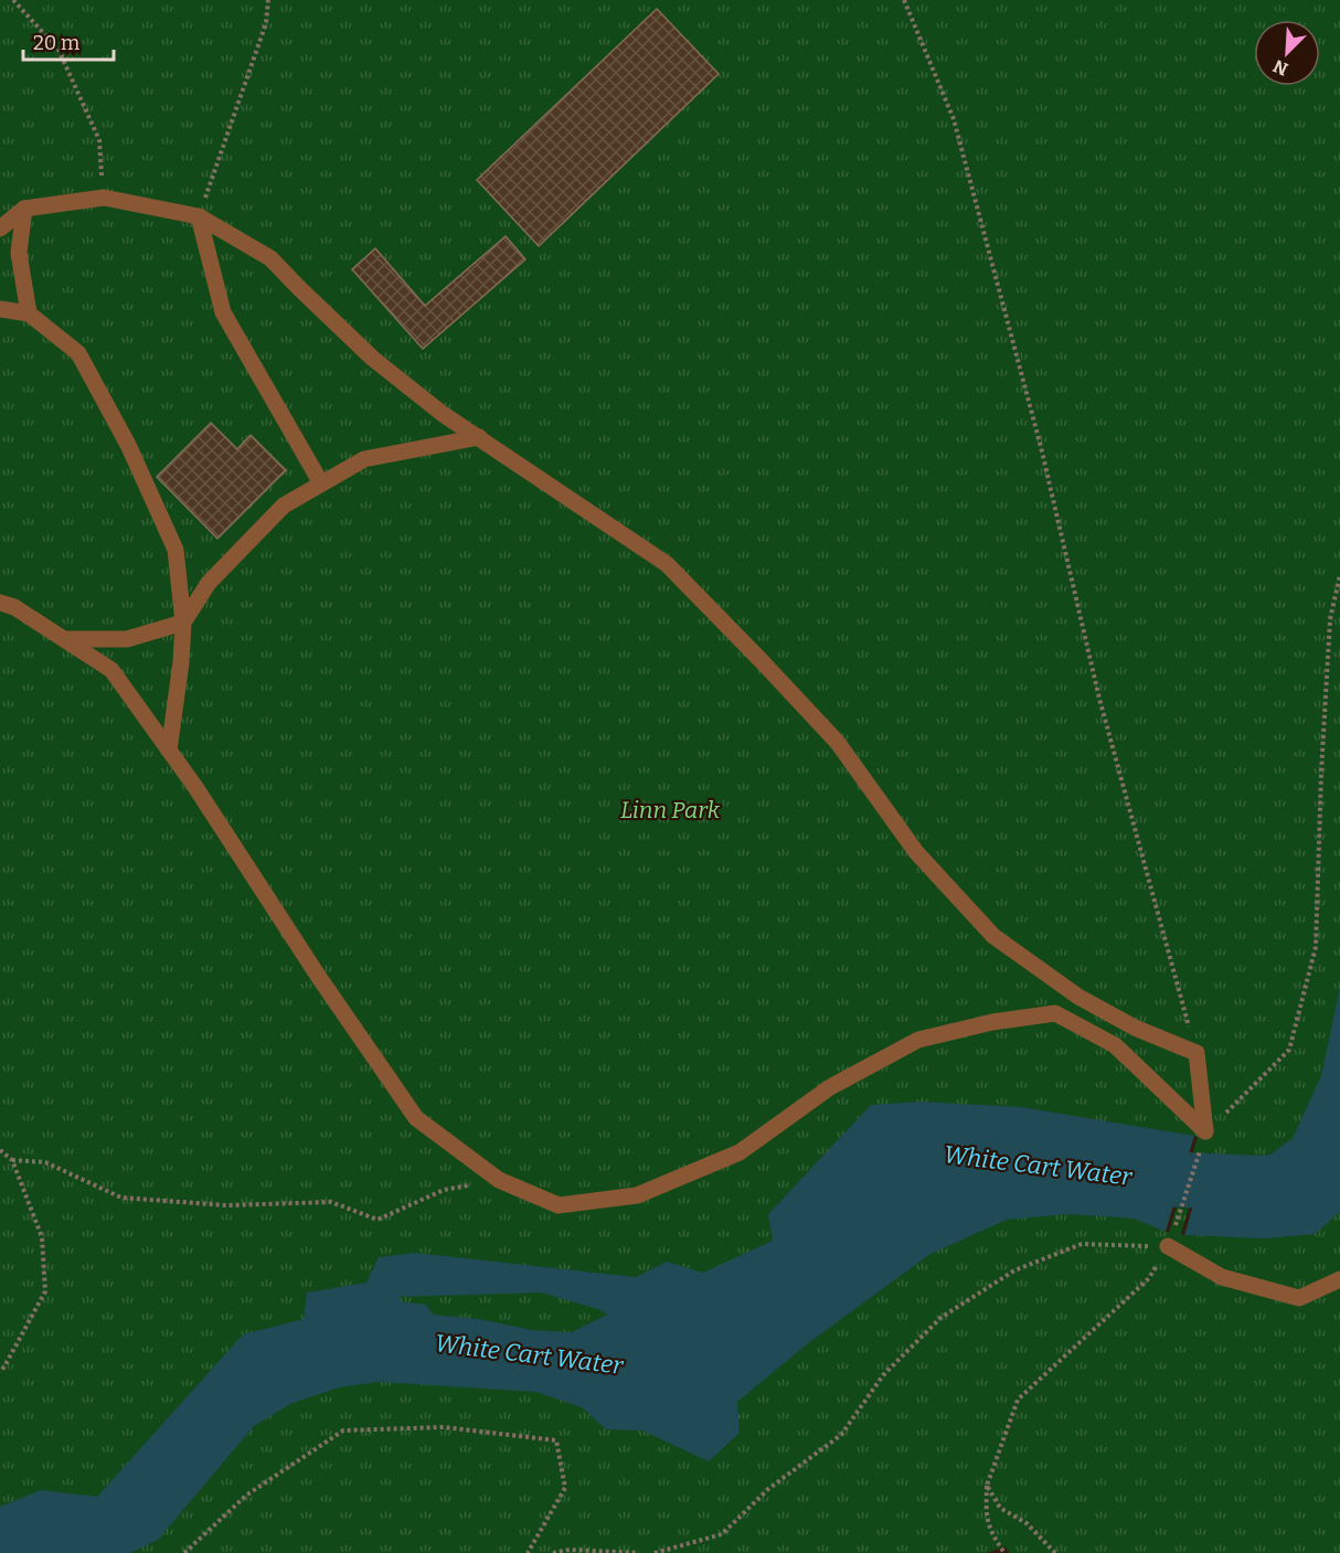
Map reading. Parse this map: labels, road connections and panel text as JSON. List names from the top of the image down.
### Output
{
  "water": ["White Cart Water"],
  "parks": ["Linn Park"],
  "scale_bar": "20 m",
  "north": "bottom left"
}
